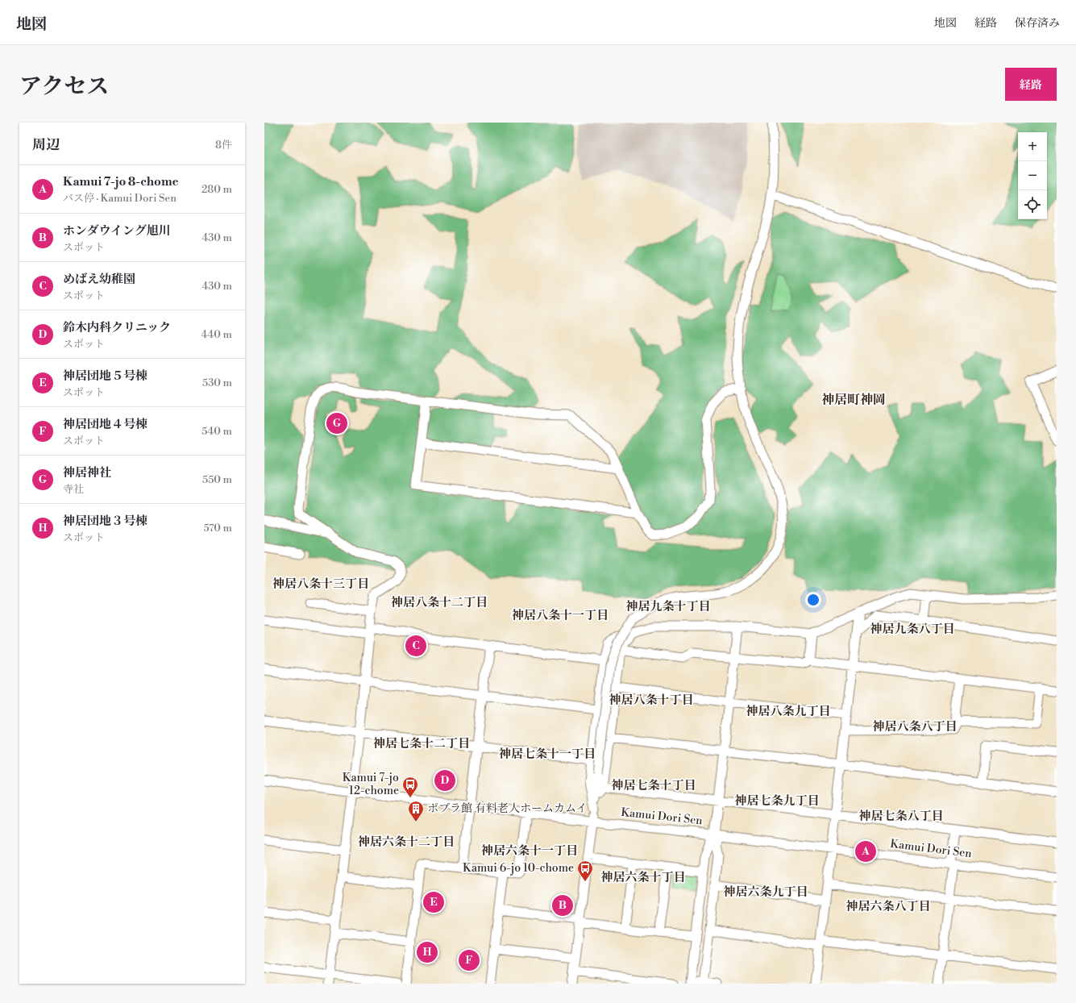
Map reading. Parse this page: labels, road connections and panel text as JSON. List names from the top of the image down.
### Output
{
  "streets": {
    "street": ["Kamui Dori Sen"]
  },
  "districts": [
    "神居町神岡",
    "神居八条十三丁目",
    "神居八条十二丁目",
    "神居九条十丁目",
    "神居八条十一丁目",
    "神居九条八丁目",
    "神居八条十丁目",
    "神居八条九丁目",
    "神居八条八丁目",
    "神居七条十二丁目",
    "神居七条十一丁目",
    "神居七条十丁目",
    "神居七条九丁目",
    "神居七条八丁目",
    "神居六条十二丁目",
    "神居六条十一丁目",
    "神居六条十丁目",
    "神居六条九丁目",
    "神居六条八丁目"
  ],
  "places": {
    "bus stop": ["Kamui 7-jo 12-chome", "Kamui 6-jo 10-chome"],
    "building": ["ポプラ館 有料老人ホームカムイ"]
  },
  "page": {
    "header": "地図",
    "nav": ["地図", "経路", "保存済み"],
    "title": "アクセス",
    "buttons": "経路",
    "heading": ["周辺", "8件"],
    "map_buttons": ["+", "−"],
    "list": [
      {
        "mark": "A",
        "name": "Kamui 7-jo 8-chome",
        "note": "バス停 · Kamui Dori Sen",
        "value": "280 m"
      },
      {
        "mark": "B",
        "name": "ホンダウイング旭川",
        "note": "スポット",
        "value": "430 m"
      },
      {
        "mark": "C",
        "name": "めばえ幼稚園",
        "note": "スポット",
        "value": "430 m"
      },
      {
        "mark": "D",
        "name": "鈴木内科クリニック",
        "note": "スポット",
        "value": "440 m"
      },
      {
        "mark": "E",
        "name": "神居団地５号棟",
        "note": "スポット",
        "value": "530 m"
      },
      {
        "mark": "F",
        "name": "神居団地４号棟",
        "note": "スポット",
        "value": "540 m"
      },
      {
        "mark": "G",
        "name": "神居神社",
        "note": "寺社",
        "value": "550 m"
      },
      {
        "mark": "H",
        "name": "神居団地３号棟",
        "note": "スポット",
        "value": "570 m"
      }
    ],
    "pins": [
      "G",
      "C",
      "D",
      "A",
      "E",
      "B",
      "H",
      "F"
    ]
  }
}
